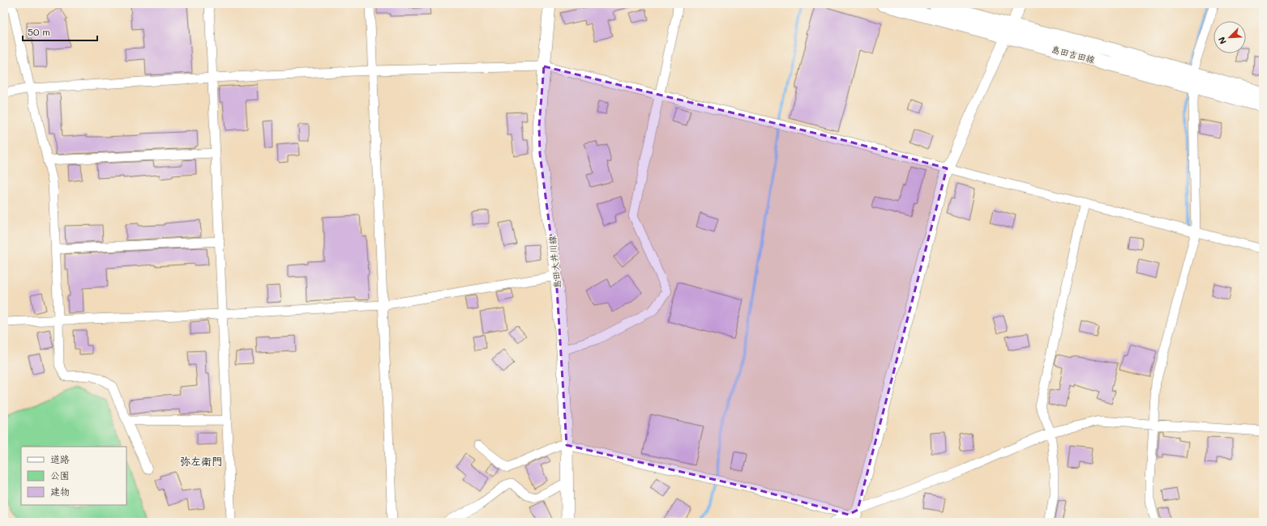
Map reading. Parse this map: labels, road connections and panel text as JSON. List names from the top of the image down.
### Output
{
  "streets": {
    "main road": ["島田吉田線", "島田大井川線"]
  },
  "districts": ["弥左衛門"],
  "legend": ["道路", "公園", "建物"],
  "scale_bar": "50 m",
  "north": "bottom left"
}
